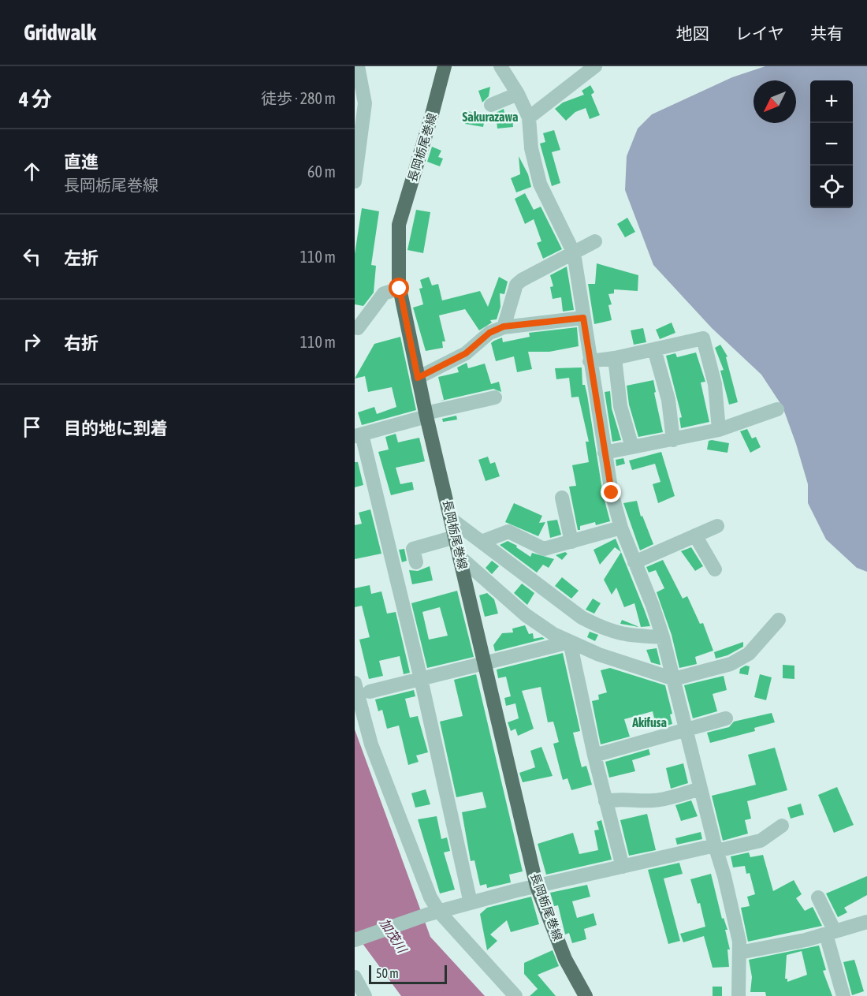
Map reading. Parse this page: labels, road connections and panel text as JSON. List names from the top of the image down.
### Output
{
  "streets": {
    "main road": ["長岡栃尾巻線"]
  },
  "districts": ["Sakurazawa", "Akifusa"],
  "water": ["加茂川"],
  "scale_bar": "50 m",
  "north": "bottom left",
  "page": {
    "header": "Gridwalk",
    "nav": ["地図", "レイヤ", "共有"],
    "heading": ["4 分", "徒歩 · 280 m"],
    "map_buttons": ["+", "−"],
    "list": [
      ["直進", "長岡栃尾巻線", "60 m"],
      ["左折", "110 m"],
      ["右折", "110 m"],
      "目的地に到着"
    ],
    "scale": "50 m"
  }
}
